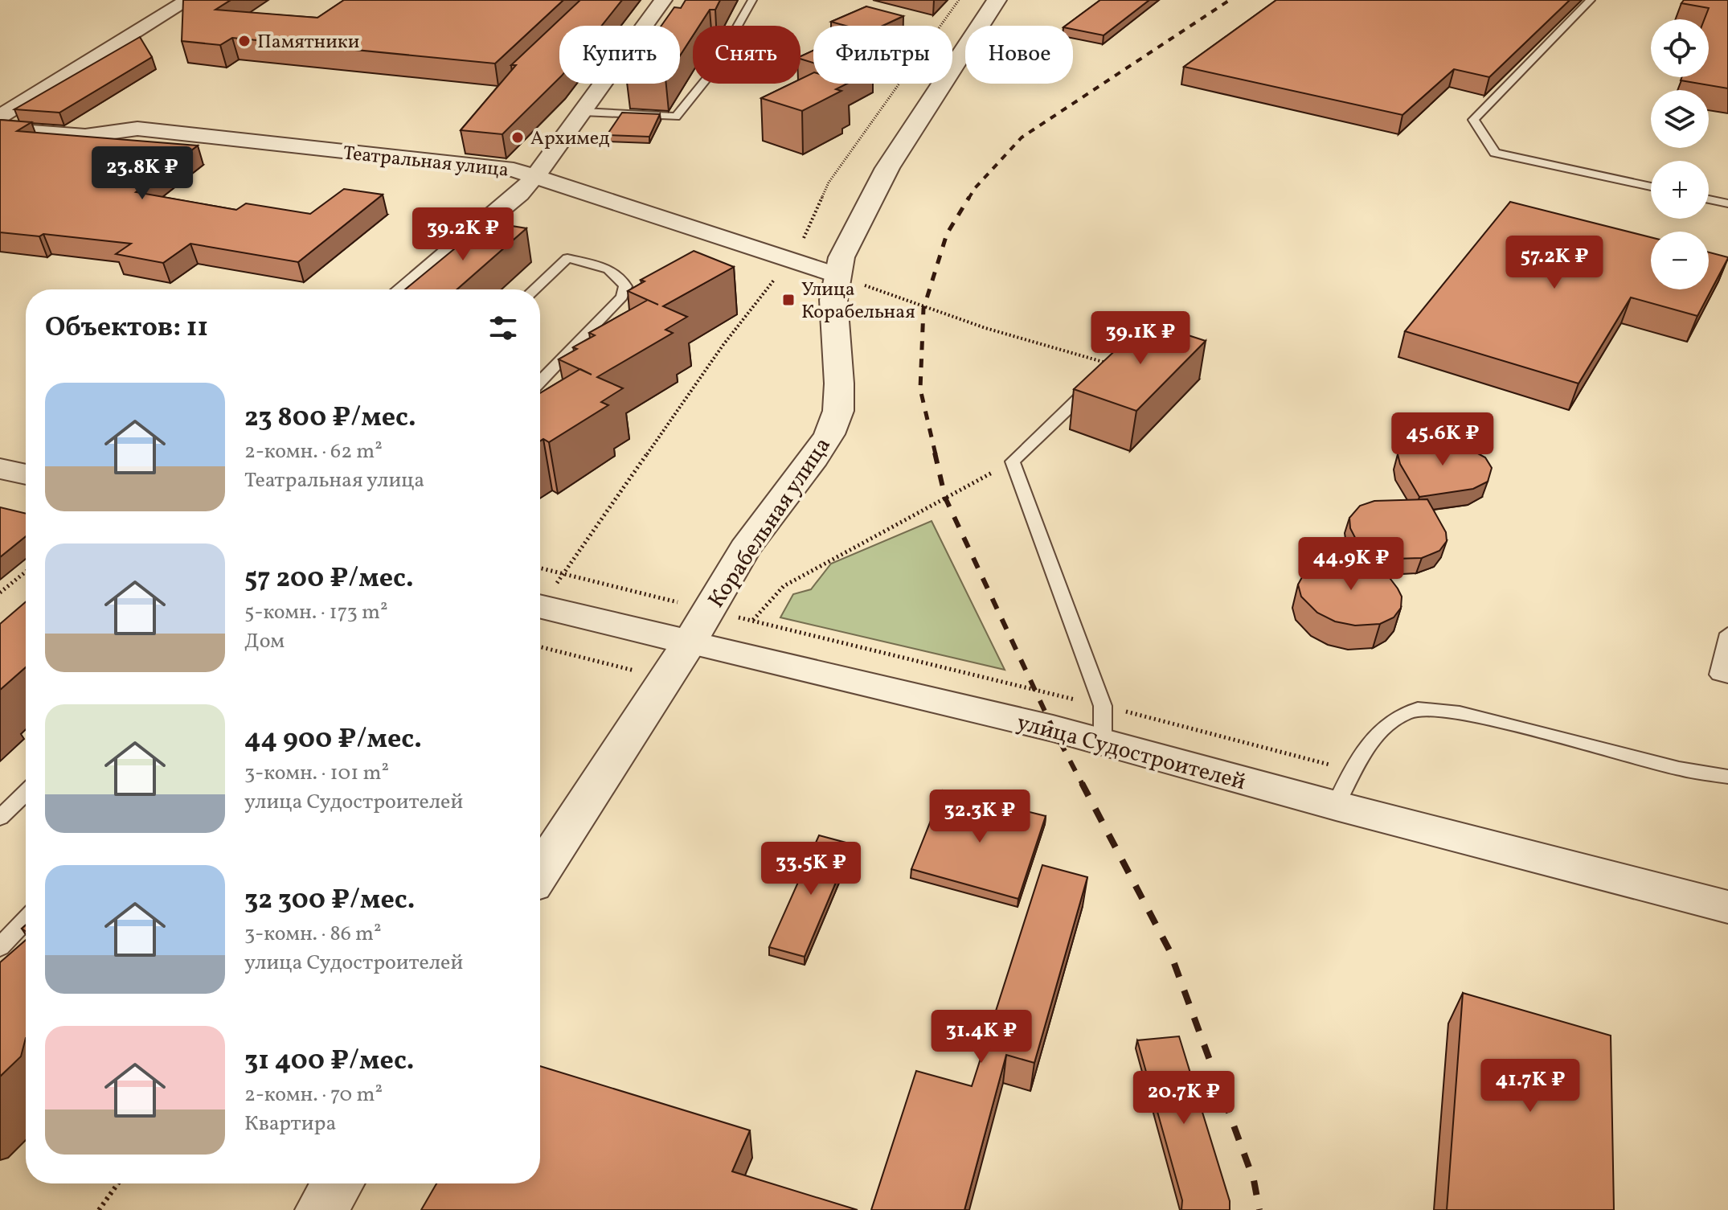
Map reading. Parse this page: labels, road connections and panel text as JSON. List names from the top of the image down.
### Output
{
  "streets": {
    "street": ["Театральная улица", "Корабельная улица", "улица Судостроителей"]
  },
  "crossings": [
    ["Театральная улица", "Корабельная улица"],
    ["Корабельная улица", "улица Судостроителей"]
  ],
  "places": {
    "other": ["Памятники", "Архимед"],
    "transit": ["Улица Корабельная"]
  },
  "page": {
    "map_buttons": ["+", "−"],
    "chip": [
      "Купить",
      "Снять",
      "Фильтры",
      "Новое"
    ],
    "price": [
      "23.8K ₽",
      "39.2K ₽",
      "57.2K ₽",
      "39.1K ₽",
      "45.6K ₽",
      "44.9K ₽",
      "32.3K ₽",
      "33.5K ₽",
      "31.4K ₽",
      "41.7K ₽",
      "20.7K ₽"
    ],
    "heading": "Объектов: 11",
    "list": [
      {
        "name": "23 800 ₽/мес.",
        "note": "2-комн. · 62 m² · Театральная улица"
      },
      {
        "name": "57 200 ₽/мес.",
        "note": "5-комн. · 173 m² · Дом"
      },
      {
        "name": "44 900 ₽/мес.",
        "note": "3-комн. · 101 m² · улица Судостроителей"
      },
      {
        "name": "32 300 ₽/мес.",
        "note": "3-комн. · 86 m² · улица Судостроителей"
      },
      {
        "name": "31 400 ₽/мес.",
        "note": "2-комн. · 70 m² · Квартира"
      }
    ]
  }
}
